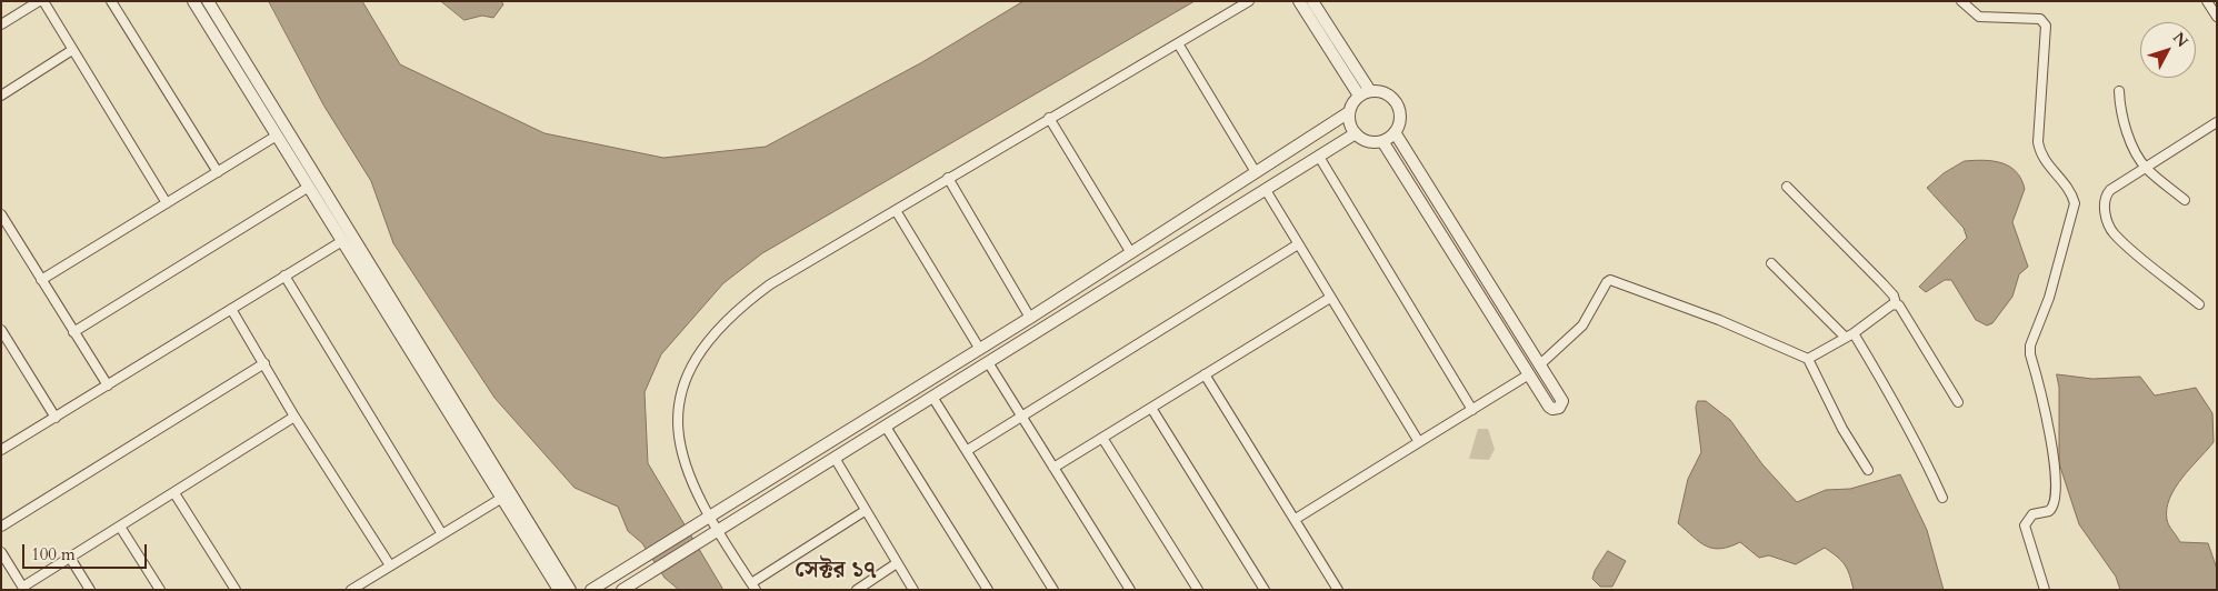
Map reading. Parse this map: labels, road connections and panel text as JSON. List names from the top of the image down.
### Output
{
  "districts": ["সেক্টর ১৭"],
  "scale_bar": "100 m",
  "north": "top right"
}
